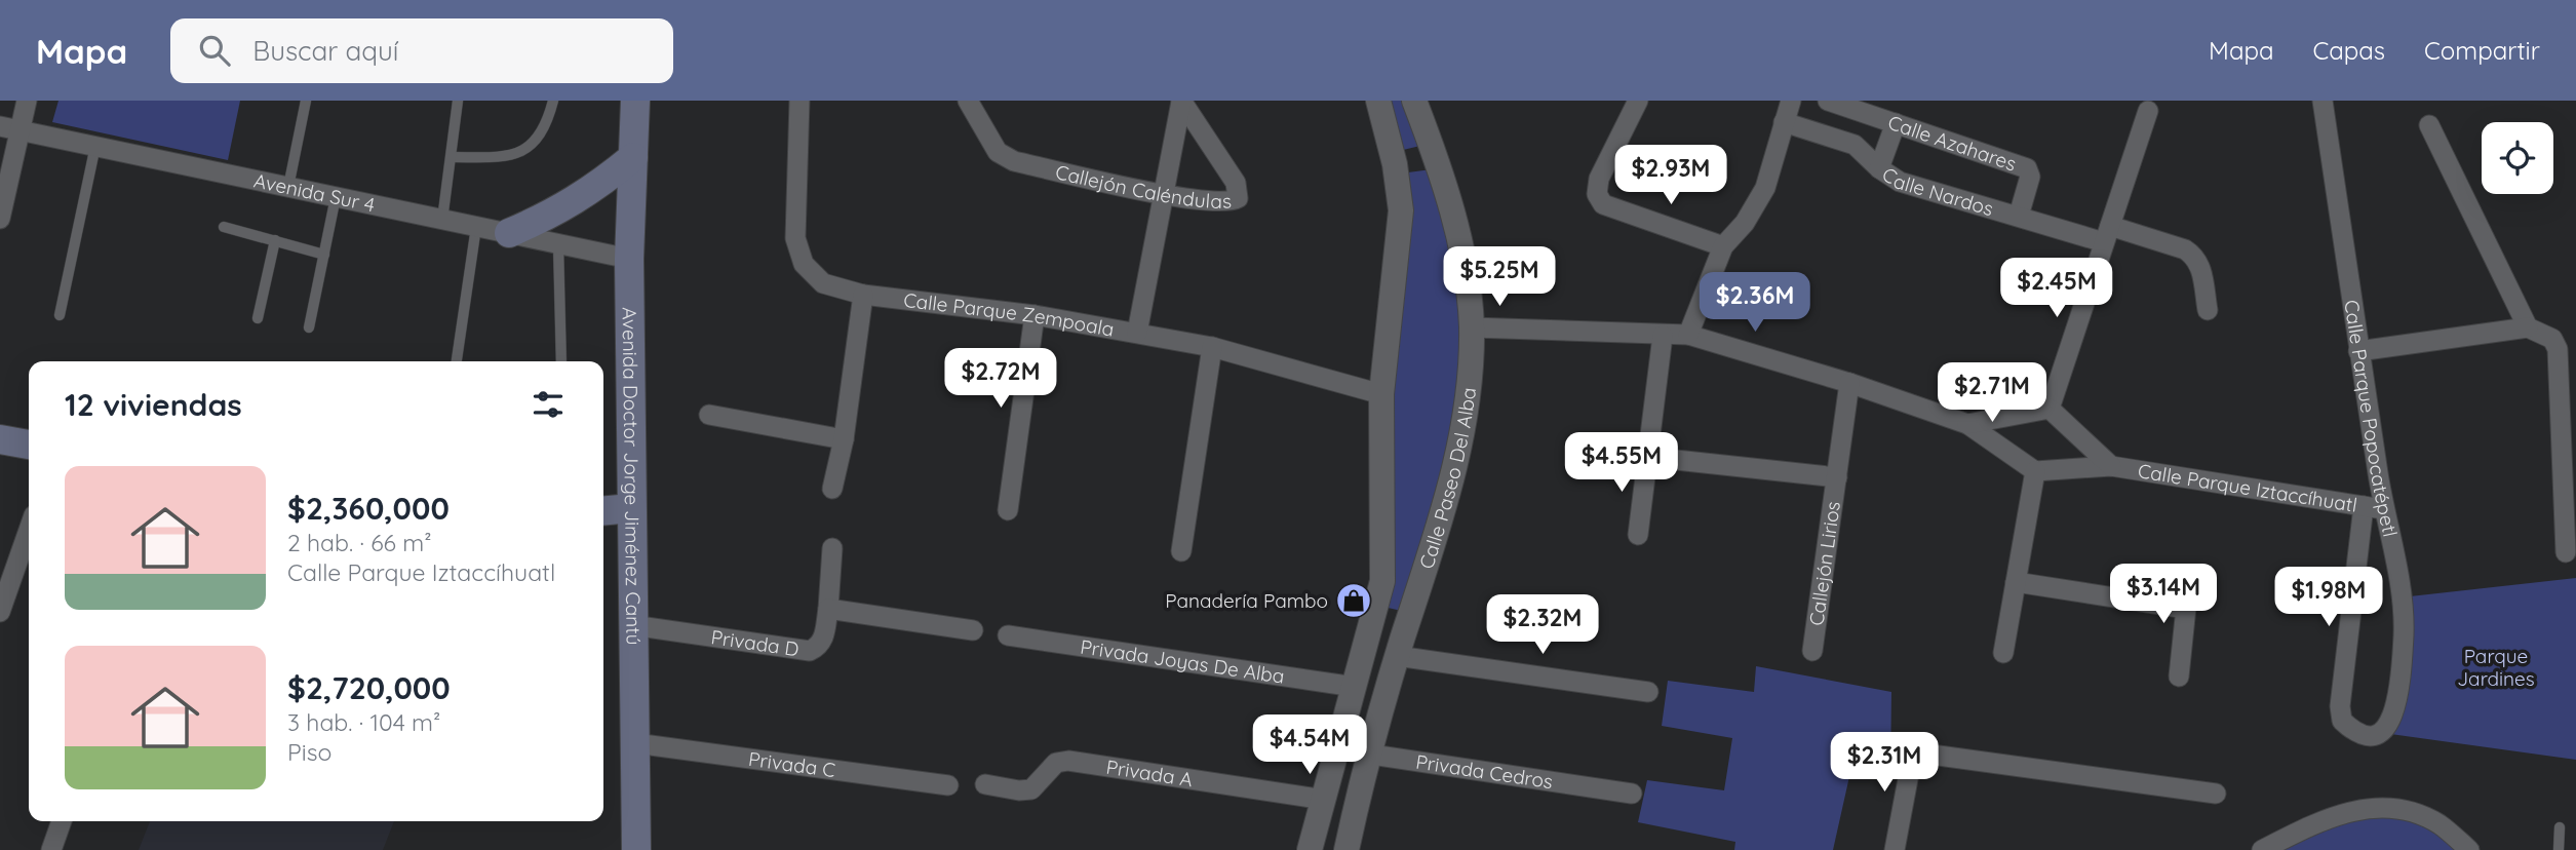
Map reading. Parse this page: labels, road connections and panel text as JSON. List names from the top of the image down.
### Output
{
  "streets": {
    "main road": ["Avenida Doctor Jorge Jiménez Cantú"],
    "street": [
      "Calle Azahares",
      "Callejón Caléndulas",
      "Calle Nardos",
      "Avenida Sur 4",
      "Calle Parque Zempoala",
      "Calle Parque Popocatépetl",
      "Calle Paseo Del Alba",
      "Calle Parque Iztaccíhuatl",
      "Callejón Lirios",
      "Privada D",
      "Privada Joyas De Alba",
      "Privada C",
      "Privada Cedros",
      "Privada A"
    ]
  },
  "crossings": [
    ["Calle Azahares", "Calle Nardos"],
    ["Avenida Sur 4", "Avenida Doctor Jorge Jiménez Cantú"],
    ["Calle Parque Popocatépetl", "Calle Parque Iztaccíhuatl"],
    ["Avenida Doctor Jorge Jiménez Cantú", "Privada D"],
    ["Avenida Doctor Jorge Jiménez Cantú", "Privada C"],
    ["Calle Paseo Del Alba", "Privada Cedros"]
  ],
  "parks": ["Parque Jardines"],
  "places": {
    "shop": ["Panadería Pambo"]
  },
  "page": {
    "header": "Mapa",
    "search": "Buscar aquí",
    "nav": ["Mapa", "Capas", "Compartir"],
    "price": [
      "$2.93M",
      "$5.25M",
      "$2.45M",
      "$2.36M",
      "$2.72M",
      "$2.71M",
      "$4.55M",
      "$3.14M",
      "$1.98M",
      "$2.32M",
      "$4.54M",
      "$2.31M"
    ],
    "heading": "12 viviendas",
    "list": [
      {
        "name": "$2,360,000",
        "note": "2 hab. · 66 m² · Calle Parque Iztaccíhuatl"
      },
      {
        "name": "$2,720,000",
        "note": "3 hab. · 104 m² · Piso"
      }
    ]
  }
}
